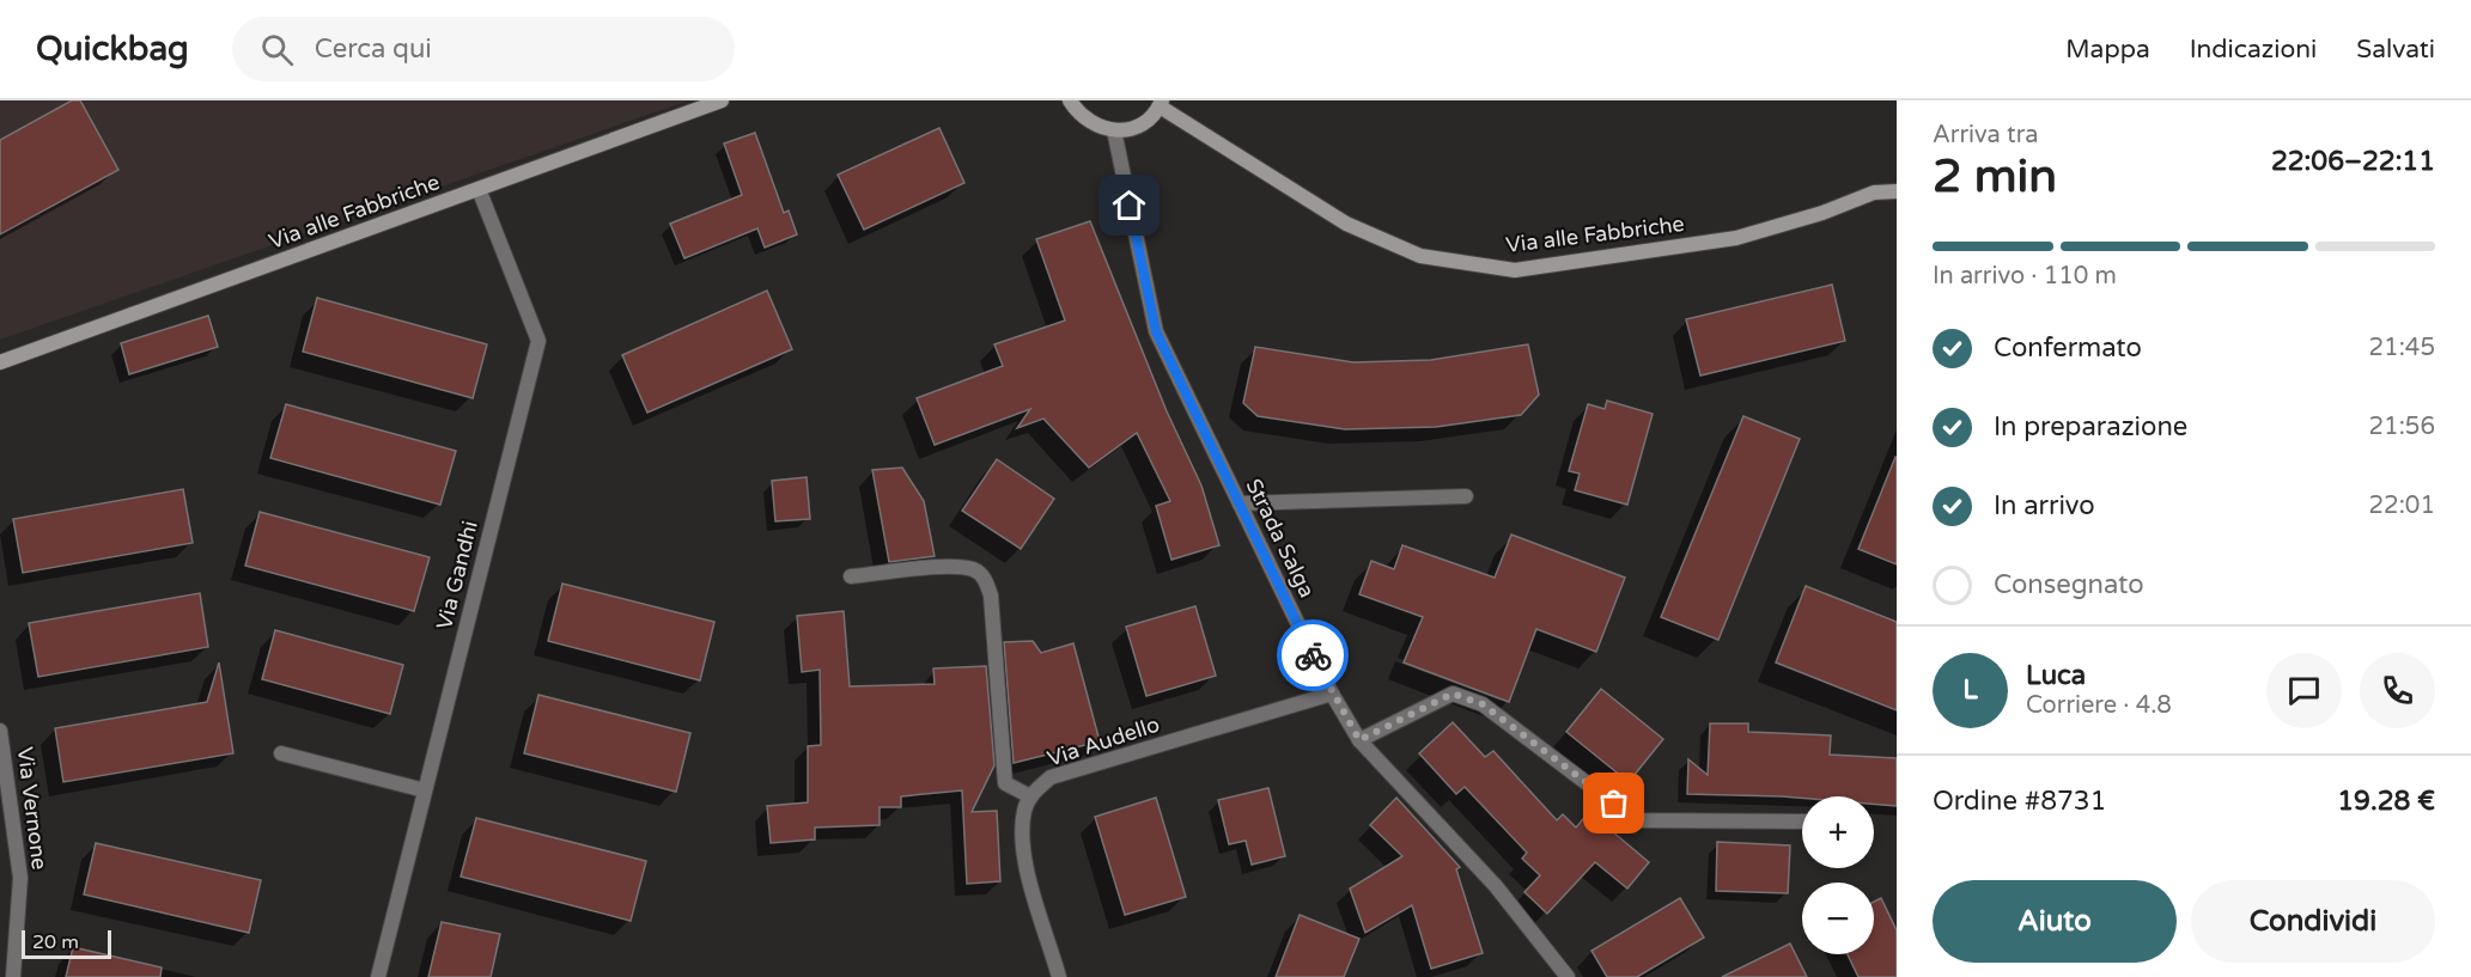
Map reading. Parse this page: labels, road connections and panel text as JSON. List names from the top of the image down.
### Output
{
  "streets": {
    "street": [
      "Via alle Fabbriche",
      "Strada Salga",
      "Via Gandhi",
      "Via Audello",
      "Via Vernone"
    ]
  },
  "crossings": [
    ["Via alle Fabbriche", "Via Gandhi"],
    ["Strada Salga", "Via Audello"]
  ],
  "scale_bar": "20 m",
  "page": {
    "header": "Quickbag",
    "search": "Cerca qui",
    "nav": ["Mappa", "Indicazioni", "Salvati"],
    "heading": ["2 min", "Arriva tra", "22:06–22:11"],
    "panel": [
      "Luca",
      "Corriere · 4.8",
      "Ordine #8731",
      "19.28 €"
    ],
    "bar": "In arrivo · 110 m",
    "list": [
      ["Confermato", "21:45"],
      ["In preparazione", "21:56"],
      ["In arrivo", "22:01"],
      "Consegnato"
    ],
    "round": "L",
    "map_buttons": ["+", "−"],
    "buttons": ["Aiuto", "Condividi"],
    "scale": "20 m"
  }
}
